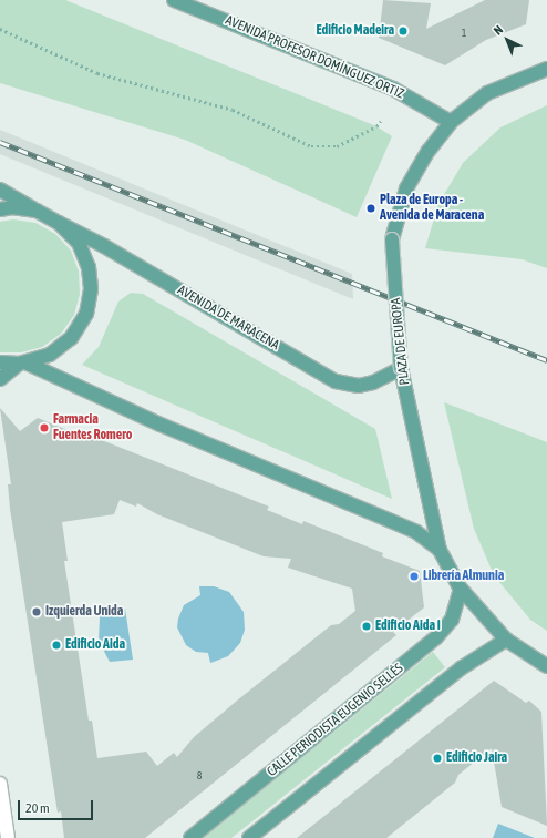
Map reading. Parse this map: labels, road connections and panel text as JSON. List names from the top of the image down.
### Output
{
  "streets": {
    "main road": [
      "AVENIDA PROFESOR DOMÍNGUEZ ORTIZ",
      "AVENIDA DE MARACENA",
      "PLAZA DE EUROPA",
      "CALLE PERIODISTA EUGENIO SELLÉS"
    ]
  },
  "crossings": [
    ["AVENIDA PROFESOR DOMÍNGUEZ ORTIZ", "PLAZA DE EUROPA"],
    ["AVENIDA DE MARACENA", "PLAZA DE EUROPA"],
    ["PLAZA DE EUROPA", "CALLE PERIODISTA EUGENIO SELLÉS"]
  ],
  "places": [
    "Edificio Madeira",
    "Plaza de Europa - Avenida de Maracena",
    "Farmacia Fuentes Romero",
    "Librería Almunia",
    "Izquierda Unida",
    "Edificio Aida I",
    "Edificio Aida",
    "Edificio Jaira"
  ],
  "house_numbers": ["1", "8"],
  "scale_bar": "20 m",
  "north": "top left"
}
